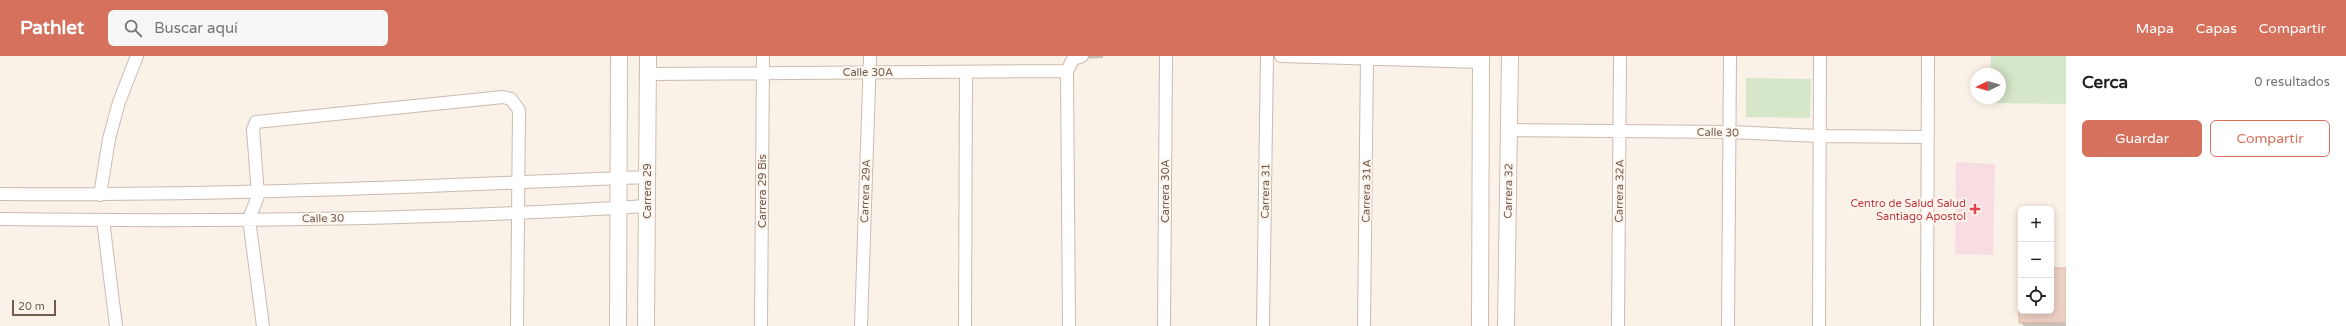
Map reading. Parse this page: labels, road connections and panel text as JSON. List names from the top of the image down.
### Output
{
  "streets": {
    "street": [
      "Calle 30A",
      "Calle 30",
      "Carrera 29",
      "Carrera 29 Bis",
      "Carrera 29A",
      "Carrera 30A",
      "Carrera 31",
      "Carrera 31A",
      "Carrera 32",
      "Carrera 32A"
    ]
  },
  "crossings": [
    ["Calle 30A", "Carrera 29"],
    ["Calle 30A", "Carrera 29 Bis"],
    ["Calle 30A", "Carrera 29A"],
    ["Calle 30", "Carrera 29"],
    ["Calle 30", "Carrera 32"],
    ["Calle 30", "Carrera 32A"]
  ],
  "places": {
    "health": ["Centro de Salud Salud Santiago Apostol"]
  },
  "scale_bar": "20 m",
  "north": "left",
  "page": {
    "header": "Pathlet",
    "search": "Buscar aquí",
    "nav": ["Mapa", "Capas", "Compartir"],
    "heading": ["Cerca", "0 resultados"],
    "buttons": ["Guardar", "Compartir"],
    "map_buttons": ["+", "−"],
    "scale": "20 m"
  }
}
